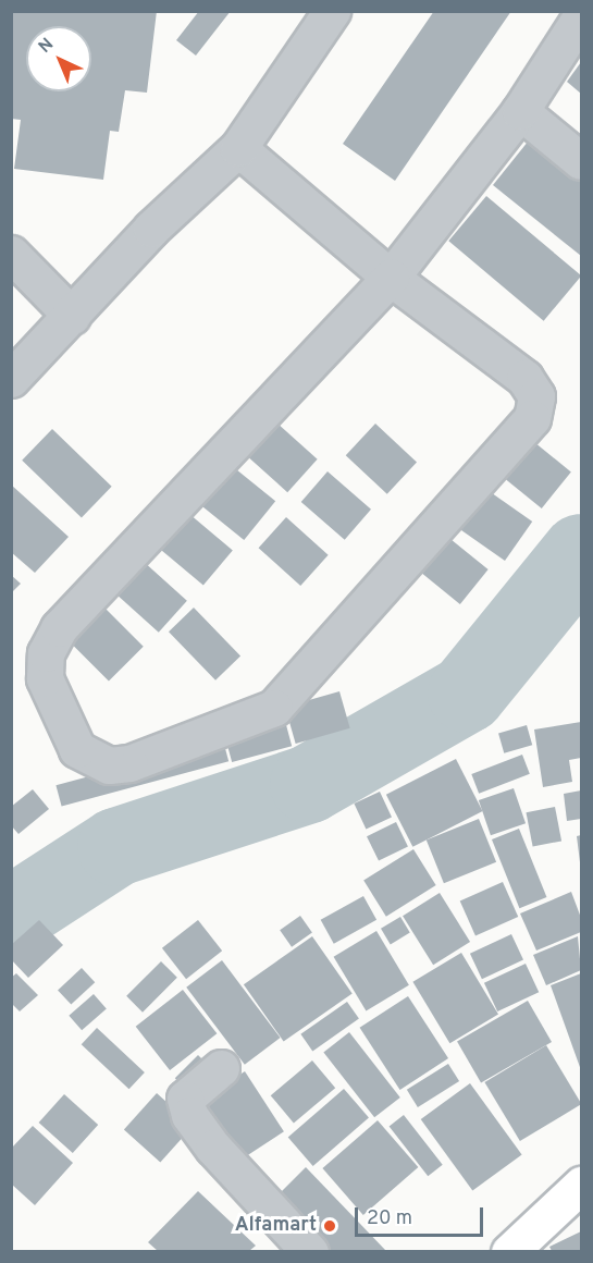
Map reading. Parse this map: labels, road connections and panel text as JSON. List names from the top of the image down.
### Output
{
  "places": ["Alfamart"],
  "scale_bar": "20 m",
  "north": "top left"
}
